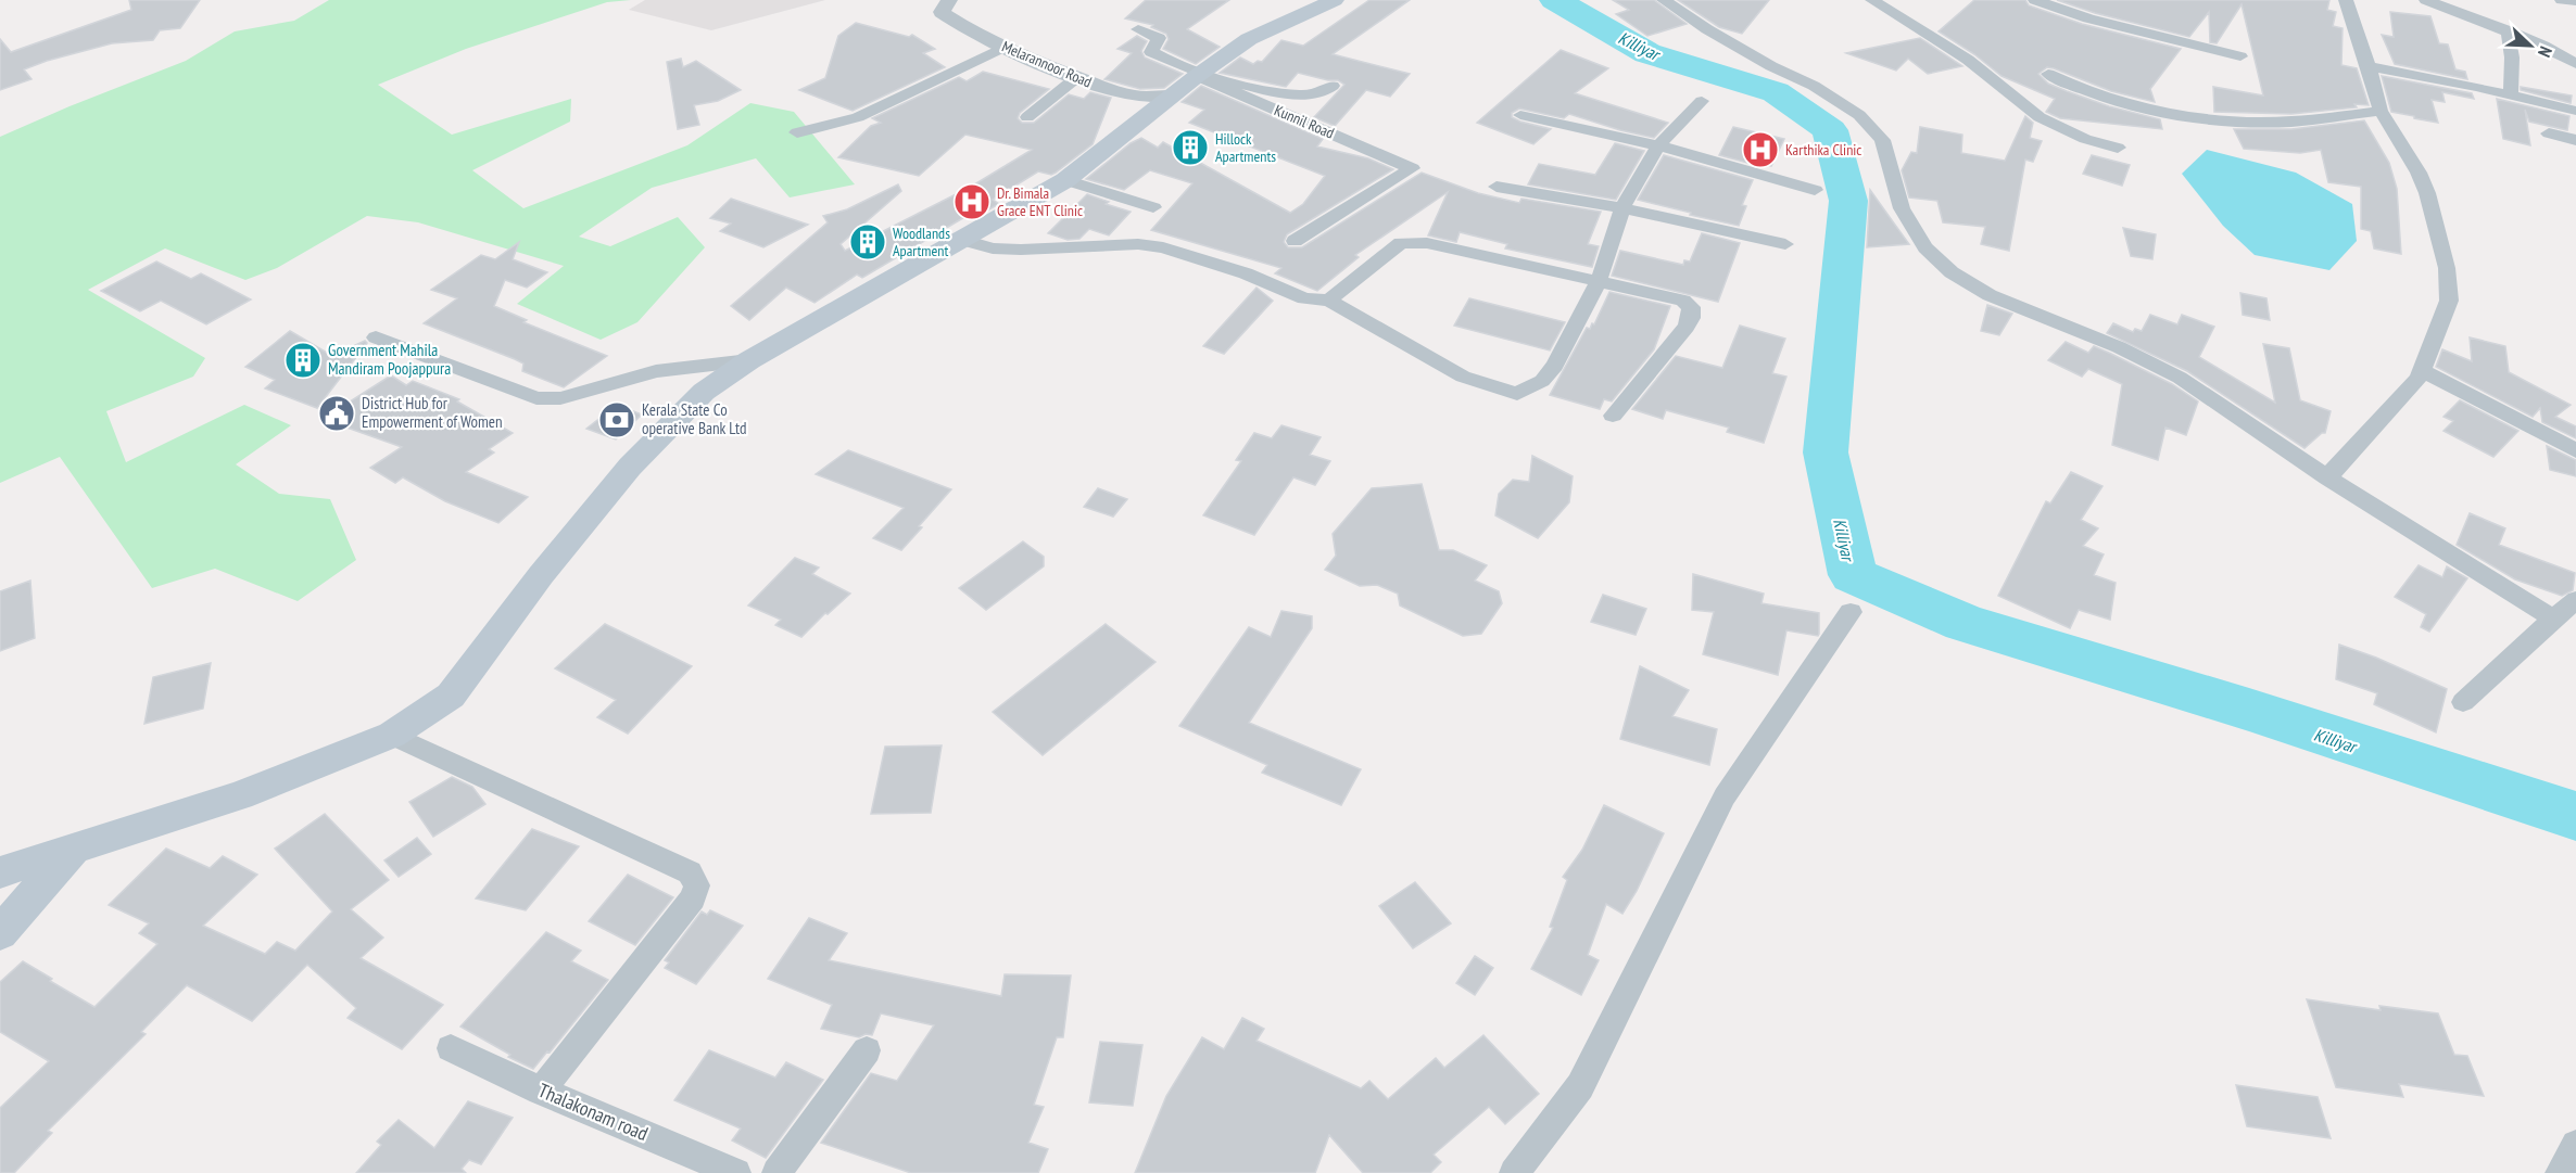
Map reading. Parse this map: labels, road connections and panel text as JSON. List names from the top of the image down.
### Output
{
  "streets": {
    "street": ["Melarannoor Road", "Kunnil Road", "Thalakonam road"]
  },
  "water": ["Killiyar"],
  "places": {
    "building": ["Hillock Apartments", "Woodlands Apartment", "Government Mahila Mandiram Poojappura"],
    "hospital": ["Karthika Clinic", "Dr. Bimala Grace ENT Clinic"],
    "public building": ["District Hub for Empowerment of Women"],
    "bank": ["Kerala State Co operative Bank Ltd"]
  },
  "north": "bottom right"
}
